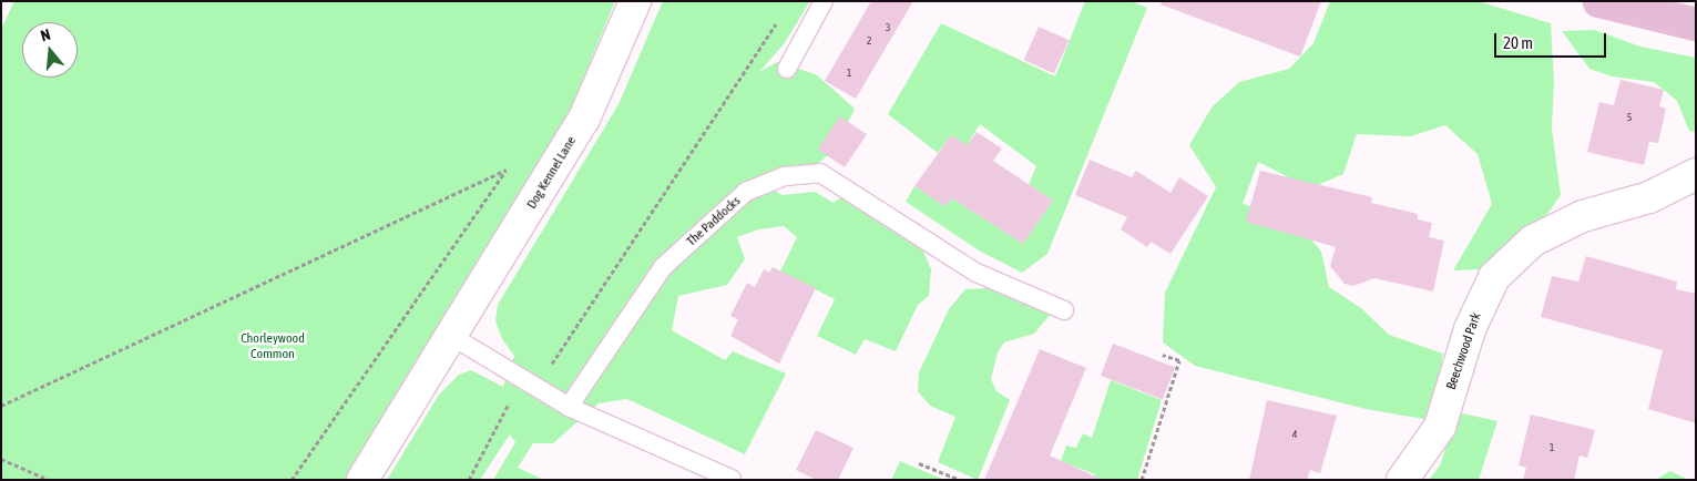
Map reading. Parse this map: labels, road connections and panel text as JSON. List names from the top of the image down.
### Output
{
  "streets": {
    "street": ["Dog Kennel Lane", "Beechwood Park"],
    "lane": ["The Paddocks"]
  },
  "parks": ["Chorleywood Common"],
  "house_numbers": [
    "3",
    "2",
    "1",
    "5",
    "4",
    "1"
  ],
  "scale_bar": "20 m",
  "north": "top"
}
